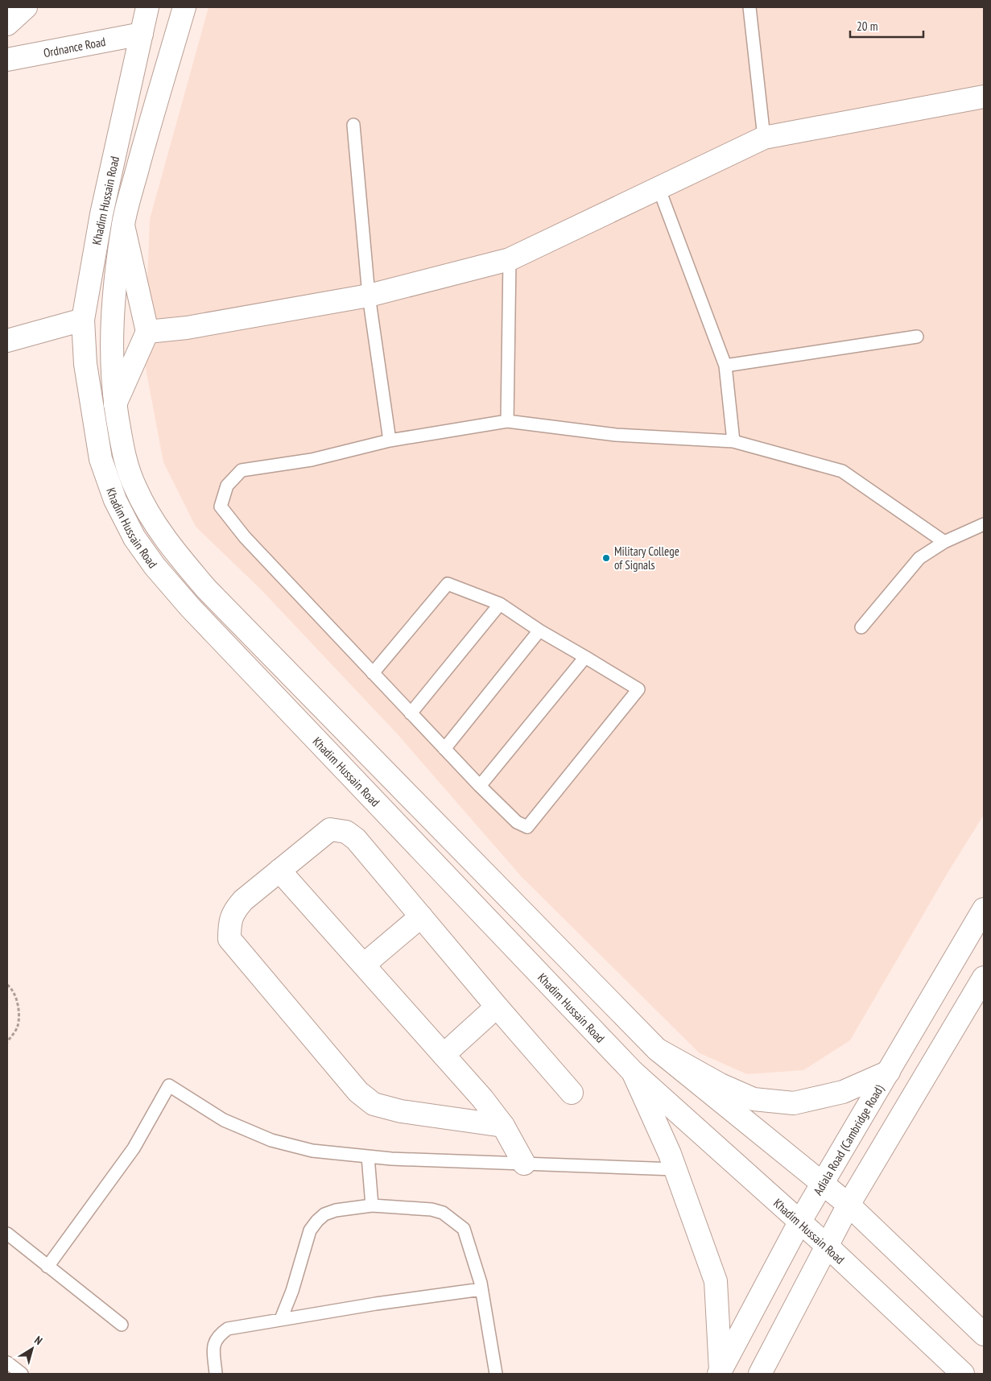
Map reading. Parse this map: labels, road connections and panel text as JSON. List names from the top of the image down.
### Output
{
  "streets": {
    "main road": ["Ordnance Road", "Khadim Hussain Road", "Adiala Road (Cambridge Road)"]
  },
  "crossings": [
    ["Ordnance Road", "Khadim Hussain Road"],
    ["Khadim Hussain Road", "Adiala Road (Cambridge Road)"]
  ],
  "places": ["Military College of Signals"],
  "scale_bar": "20 m",
  "north": "top right"
}
